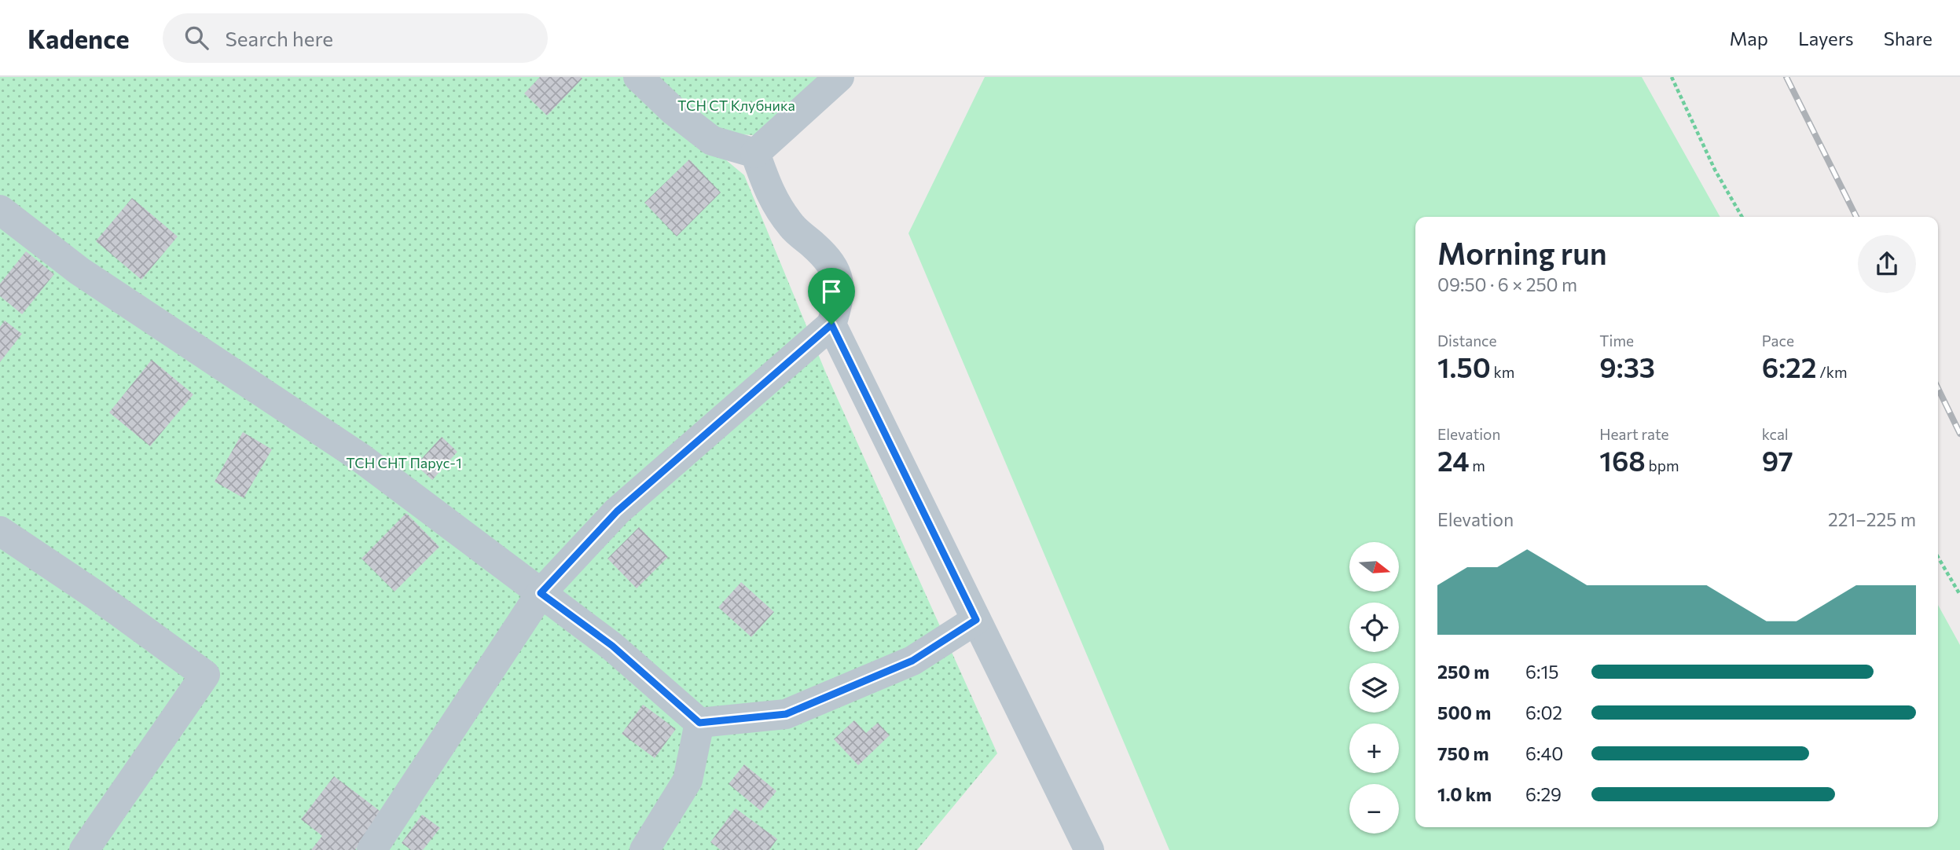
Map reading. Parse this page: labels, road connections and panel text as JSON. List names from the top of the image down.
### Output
{
  "parks": ["ТСН СТ Клубника", "ТСН СНТ Парус-1"],
  "north": "right",
  "page": {
    "header": "Kadence",
    "search": "Search here",
    "nav": ["Map", "Layers", "Share"],
    "heading": ["Morning run", "09:50 · 6 × 250 m"],
    "stats": [
      ["Distance", "1.50 km"],
      ["Time", "9:33"],
      ["Pace", "6:22 /km"],
      ["Elevation", "24 m"],
      ["Heart rate", "168 bpm"],
      ["kcal", "97"]
    ],
    "chart": ["Elevation", "221–225 m"],
    "map_buttons": ["+", "−"],
    "list": [
      {
        "name": "250 m",
        "note": "6:15"
      },
      {
        "name": "500 m",
        "note": "6:02"
      },
      {
        "name": "750 m",
        "note": "6:40"
      },
      {
        "name": "1.0 km",
        "note": "6:29"
      }
    ]
  }
}
